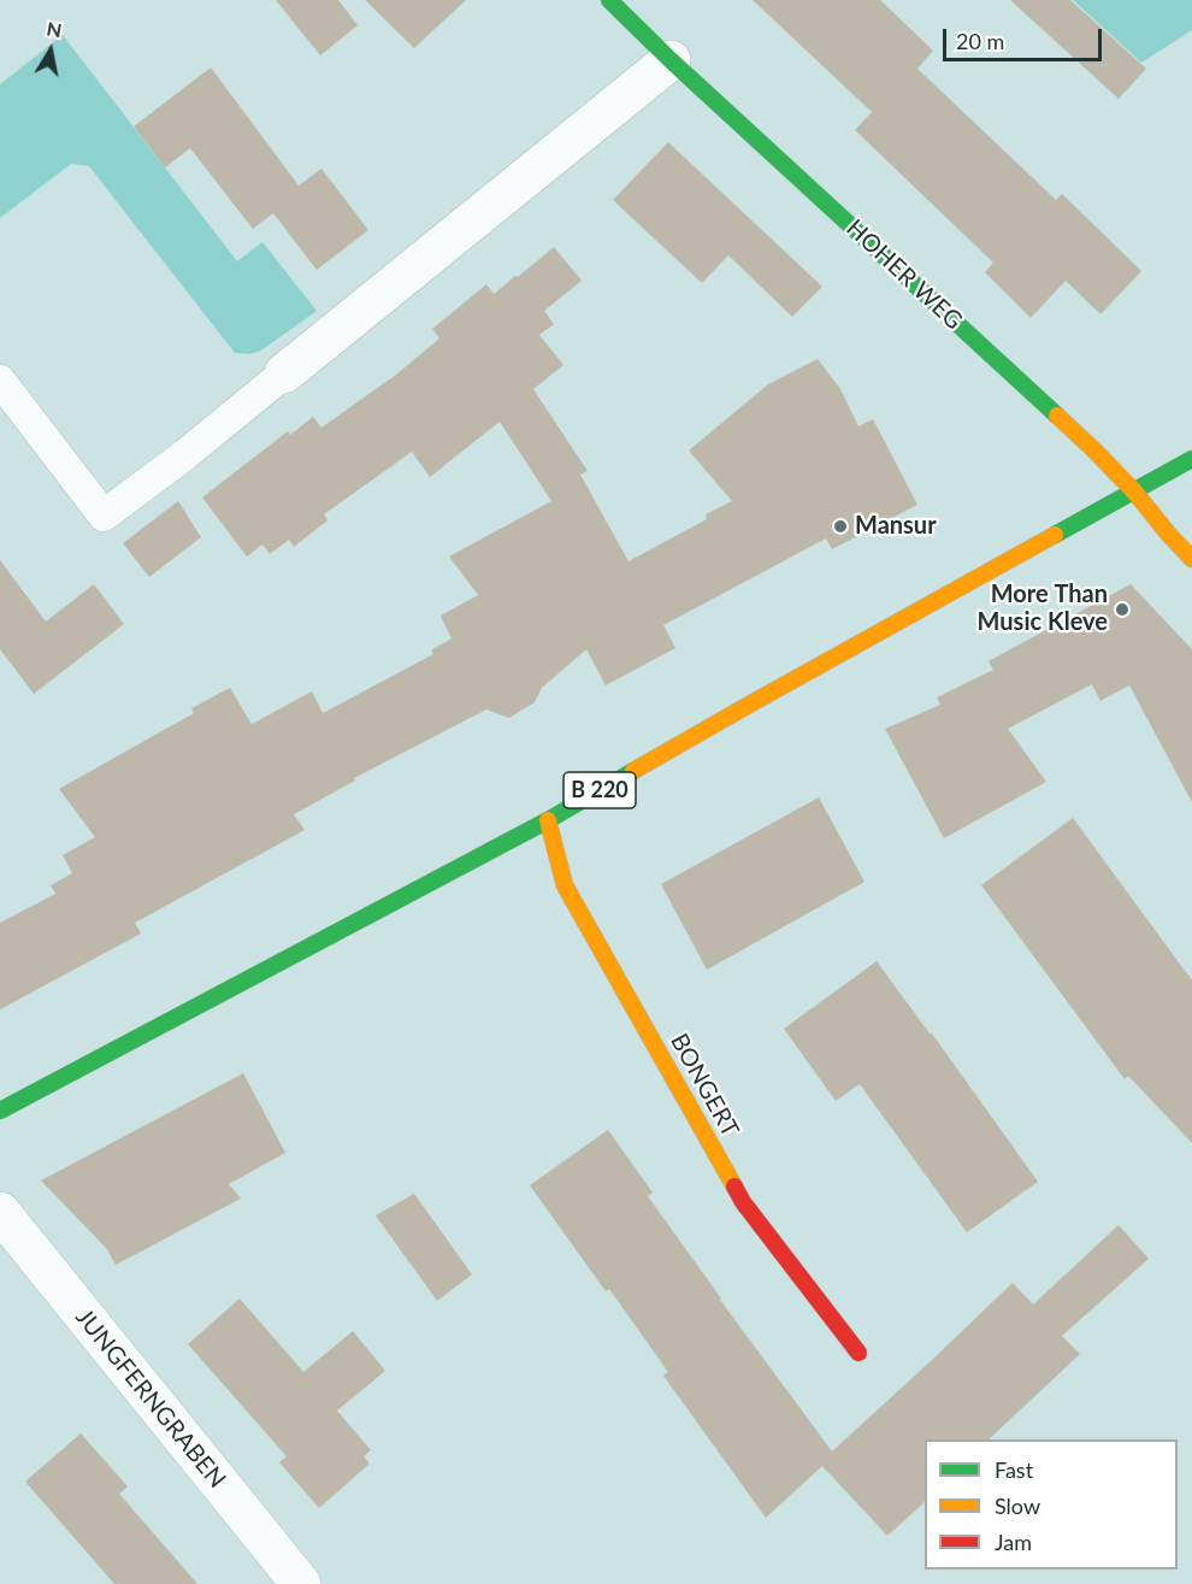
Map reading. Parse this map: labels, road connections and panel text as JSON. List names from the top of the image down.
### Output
{
  "streets": {
    "street": [
      "HOHER WEG",
      "B 220",
      "BONGERT",
      "JUNGFERNGRABEN"
    ]
  },
  "crossings": [
    ["HOHER WEG", "B 220"],
    ["B 220", "BONGERT"]
  ],
  "places": ["Mansur", "More Than Music Kleve"],
  "legend": ["Fast", "Slow", "Jam"],
  "scale_bar": "20 m",
  "north": "top"
}
